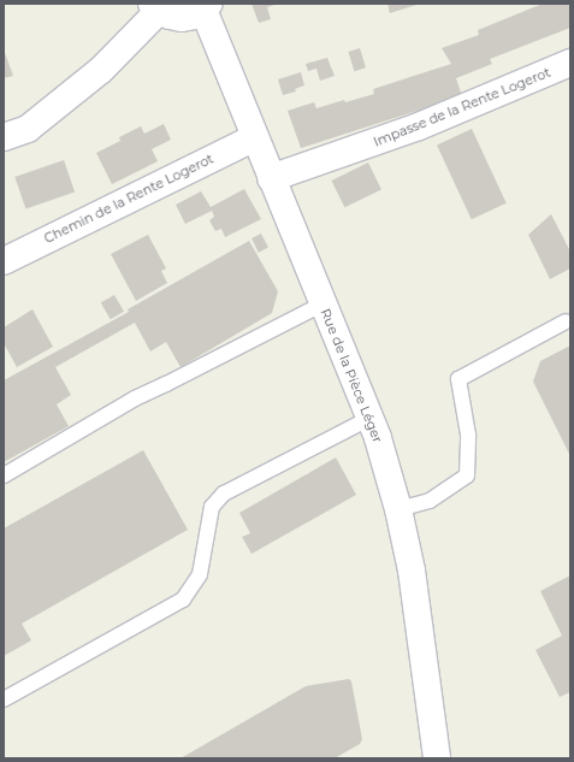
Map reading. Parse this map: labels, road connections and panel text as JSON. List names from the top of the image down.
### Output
{
  "streets": {
    "street": ["Impasse de la Rente Logerot", "Chemin de la Rente Logerot", "Rue de la Pièce Léger"]
  },
  "crossings": [
    ["Impasse de la Rente Logerot", "Rue de la Pièce Léger"],
    ["Chemin de la Rente Logerot", "Rue de la Pièce Léger"]
  ]
}
